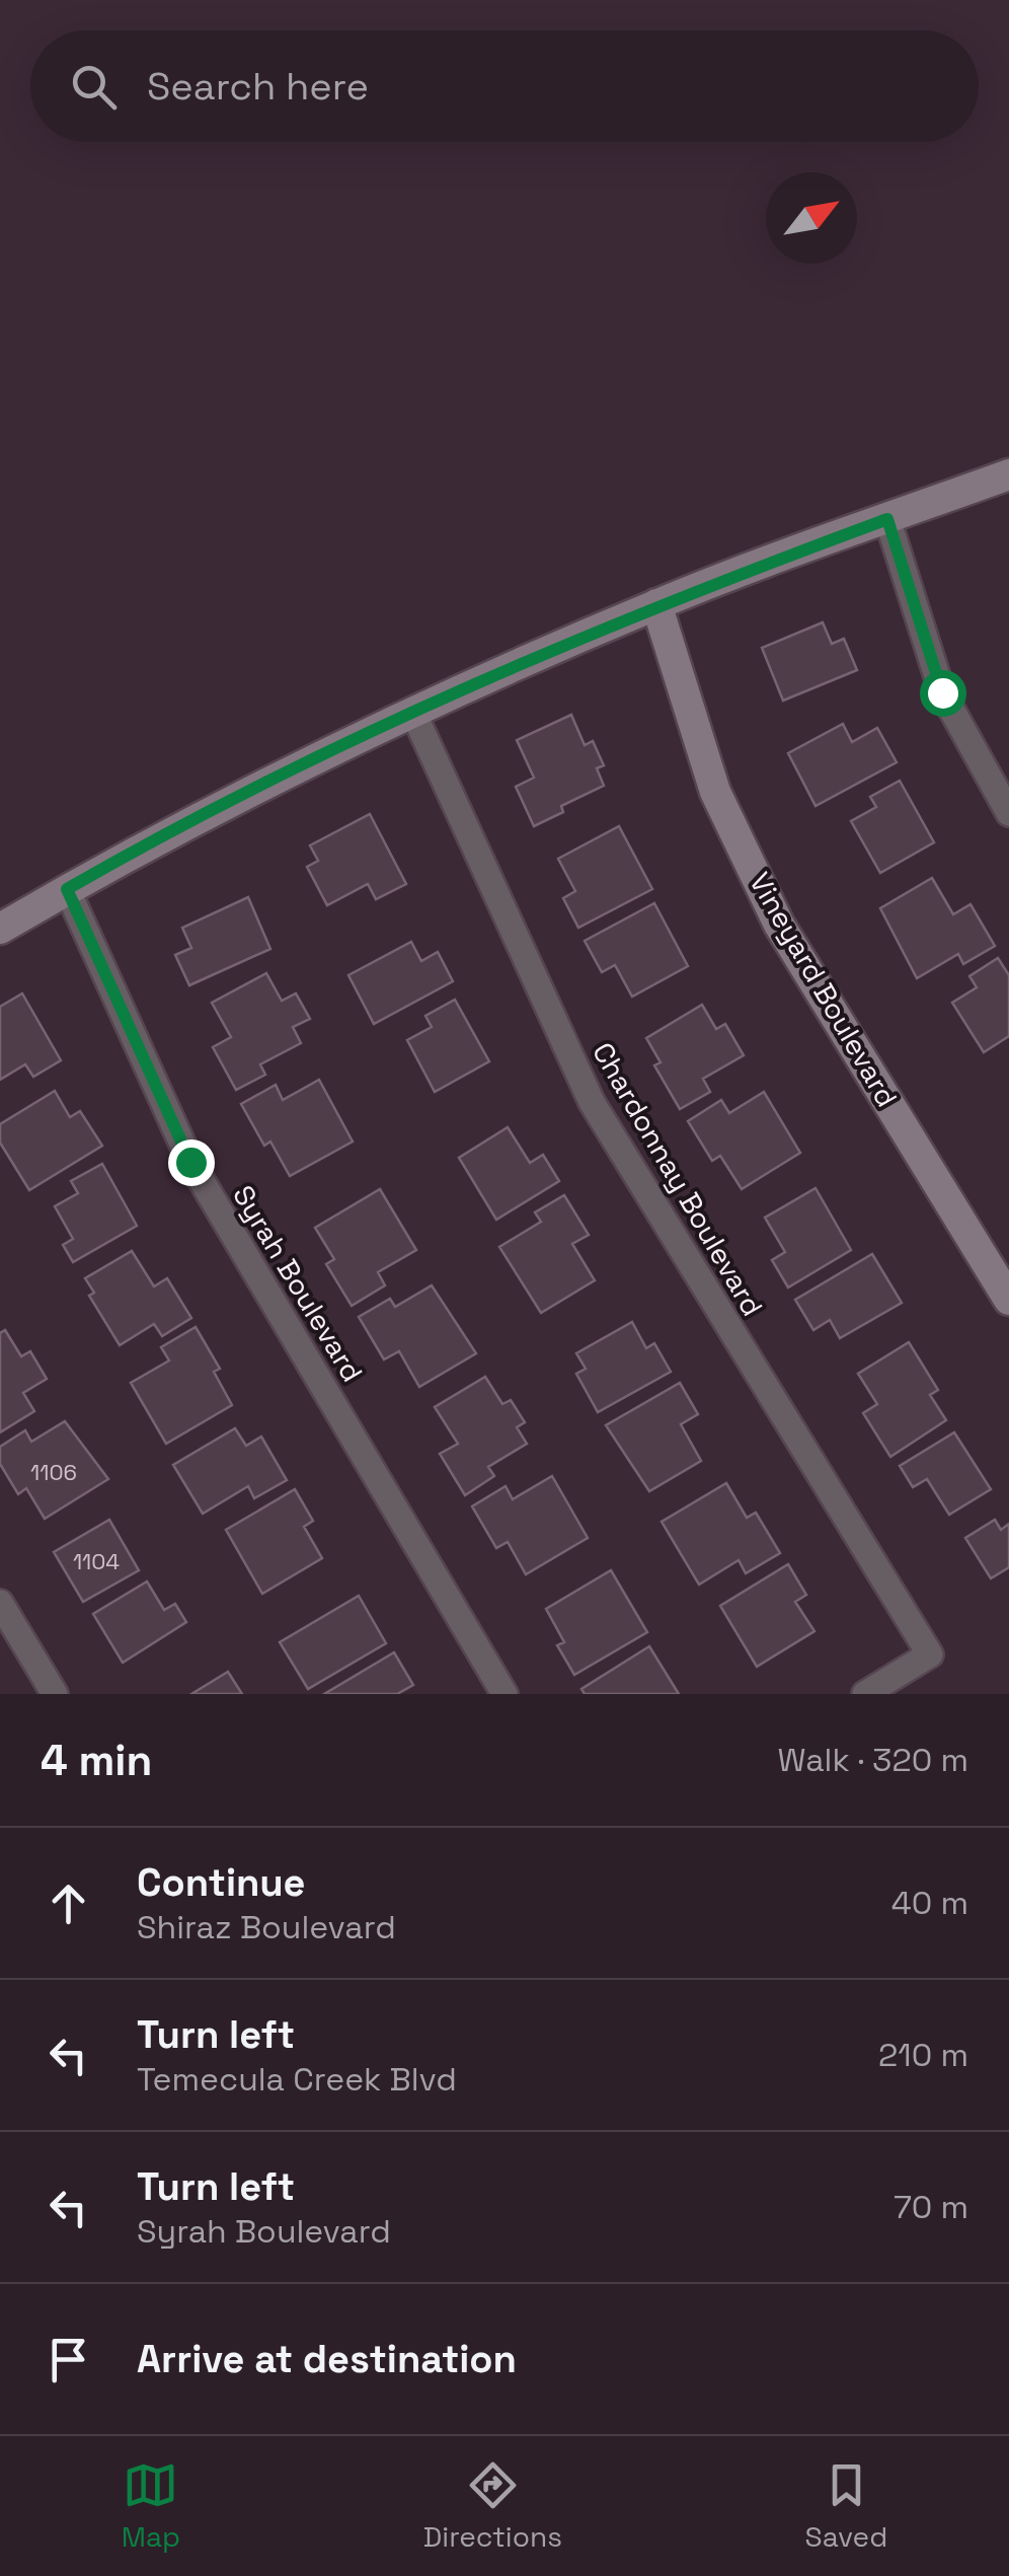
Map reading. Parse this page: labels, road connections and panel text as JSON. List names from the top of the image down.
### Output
{
  "streets": {
    "street": ["Vineyard Boulevard", "Chardonnay Boulevard", "Syrah Boulevard"]
  },
  "house_numbers": ["1106", "1104"],
  "north": "top right",
  "page": {
    "search": "Search here",
    "heading": ["4 min", "Walk · 320 m"],
    "list": [
      ["Continue", "Shiraz Boulevard", "40 m"],
      ["Turn left", "Temecula Creek Blvd", "210 m"],
      ["Turn left", "Syrah Boulevard", "70 m"],
      "Arrive at destination"
    ],
    "nav": ["Map", "Directions", "Saved"]
  }
}
